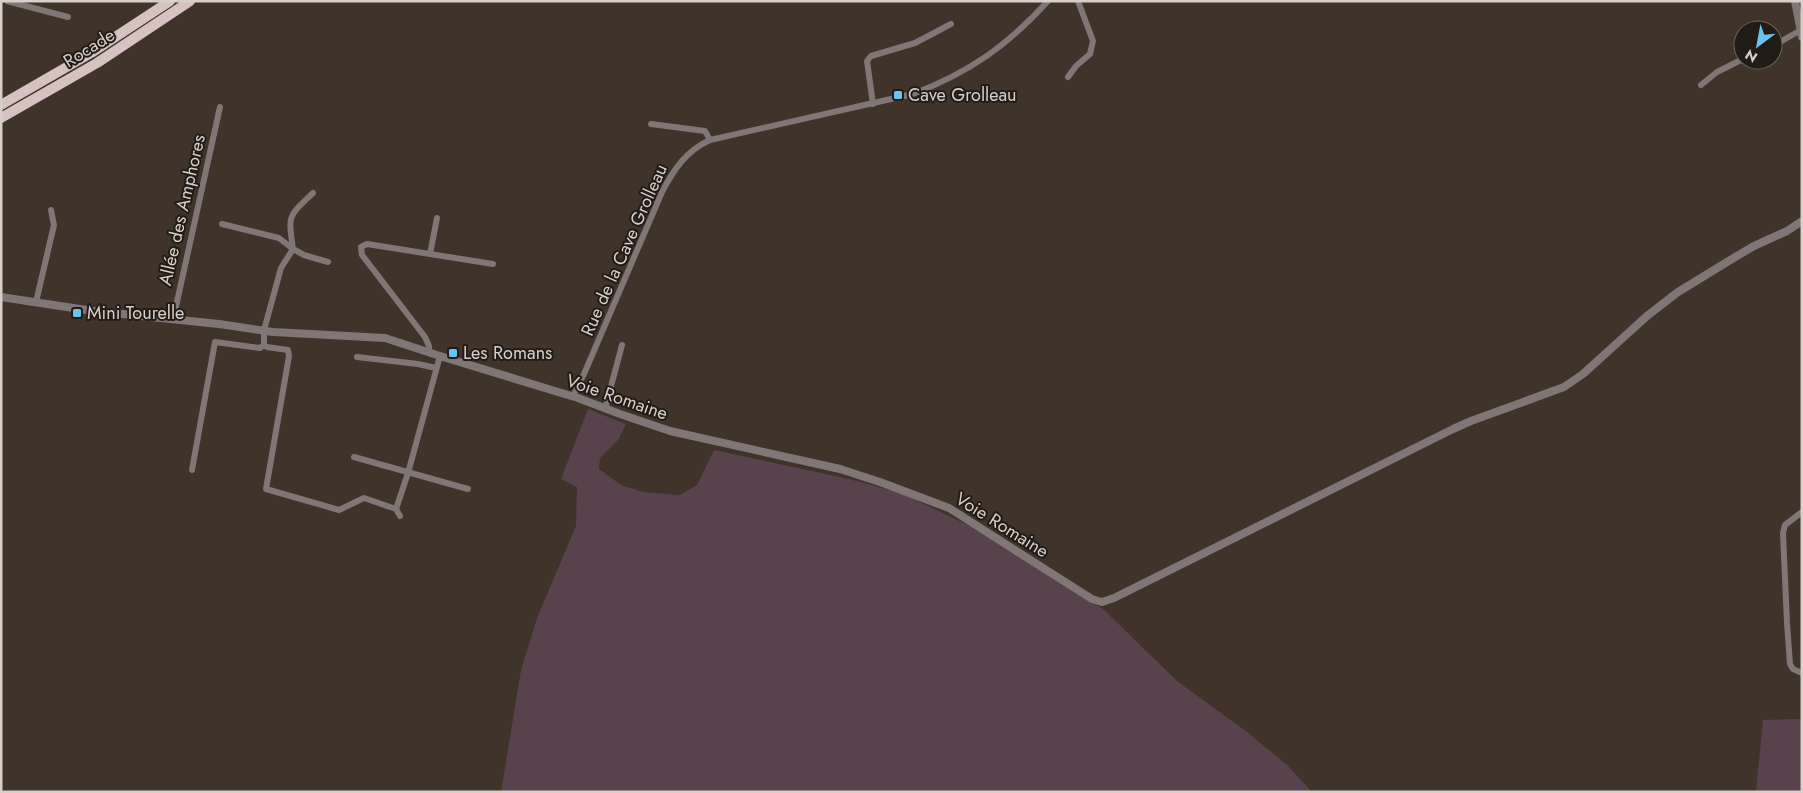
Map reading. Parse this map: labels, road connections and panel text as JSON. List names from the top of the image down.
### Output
{
  "streets": {
    "highway": ["Rocade"],
    "street": ["Allée des Amphores", "Rue de la Cave Grolleau", "Voie Romaine"]
  },
  "crossings": [
    ["Allée des Amphores", "Voie Romaine"],
    ["Rue de la Cave Grolleau", "Voie Romaine"]
  ],
  "places": {
    "transit": ["Cave Grolleau", "Mini Tourelle", "Les Romans"]
  },
  "north": "bottom left"
}
